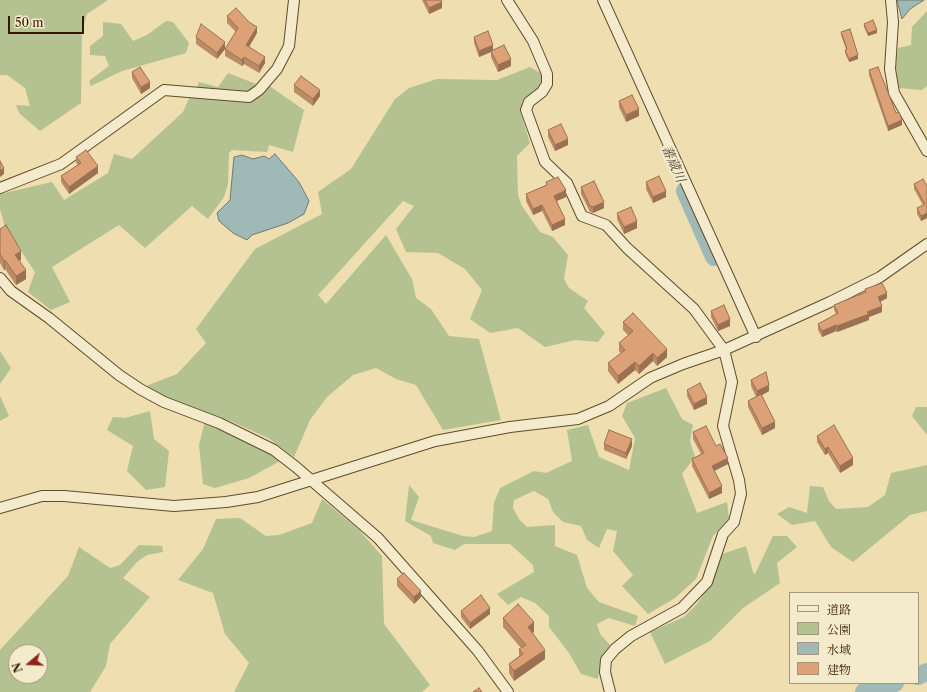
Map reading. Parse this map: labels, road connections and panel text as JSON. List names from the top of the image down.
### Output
{
  "water": ["蕃蔵川"],
  "legend": [
    "道路",
    "公園",
    "水域",
    "建物"
  ],
  "scale_bar": "50 m",
  "north": "left"
}
